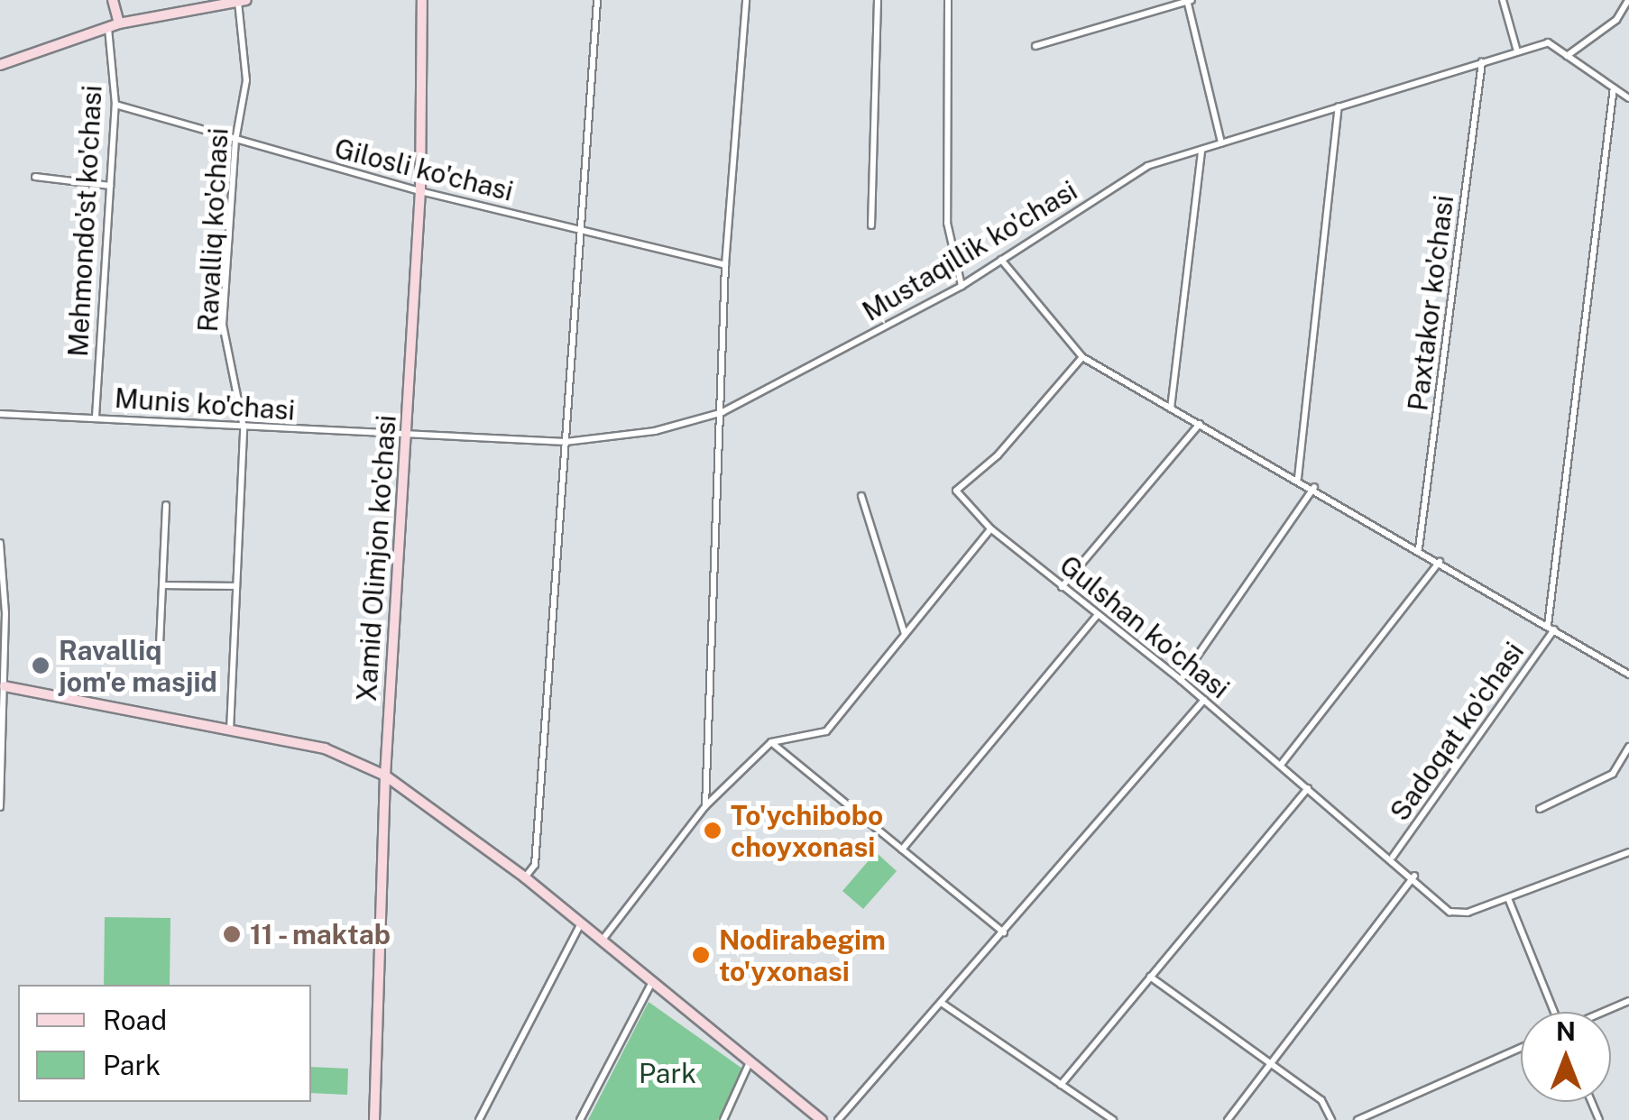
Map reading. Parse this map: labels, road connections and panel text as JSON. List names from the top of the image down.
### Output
{
  "streets": {
    "main road": ["Xamid Olimjon ko'chasi"],
    "street": [
      "Gilosli ko'chasi",
      "Mehmondo'st ko'chasi",
      "Ravalliq ko'chasi",
      "Mustaqillik ko'chasi",
      "Paxtakor ko'chasi",
      "Munis ko'chasi",
      "Gulshan ko'chasi",
      "Sadoqat ko'chasi"
    ]
  },
  "crossings": [
    ["Gilosli ko'chasi", "Mehmondo'st ko'chasi"],
    ["Gilosli ko'chasi", "Ravalliq ko'chasi"],
    ["Gilosli ko'chasi", "Xamid Olimjon ko'chasi"],
    ["Mehmondo'st ko'chasi", "Munis ko'chasi"],
    ["Ravalliq ko'chasi", "Munis ko'chasi"],
    ["Mustaqillik ko'chasi", "Paxtakor ko'chasi"],
    ["Mustaqillik ko'chasi", "Munis ko'chasi"],
    ["Mustaqillik ko'chasi", "Xamid Olimjon ko'chasi"],
    ["Munis ko'chasi", "Xamid Olimjon ko'chasi"],
    ["Gulshan ko'chasi", "Sadoqat ko'chasi"]
  ],
  "parks": ["Park"],
  "places": [
    "Ravalliq jom'e masjid",
    "To'ychibobo choyxonasi",
    "11 - maktab",
    "Nodirabegim to'yxonasi"
  ],
  "legend": ["Road", "Park"],
  "north": "top"
}
